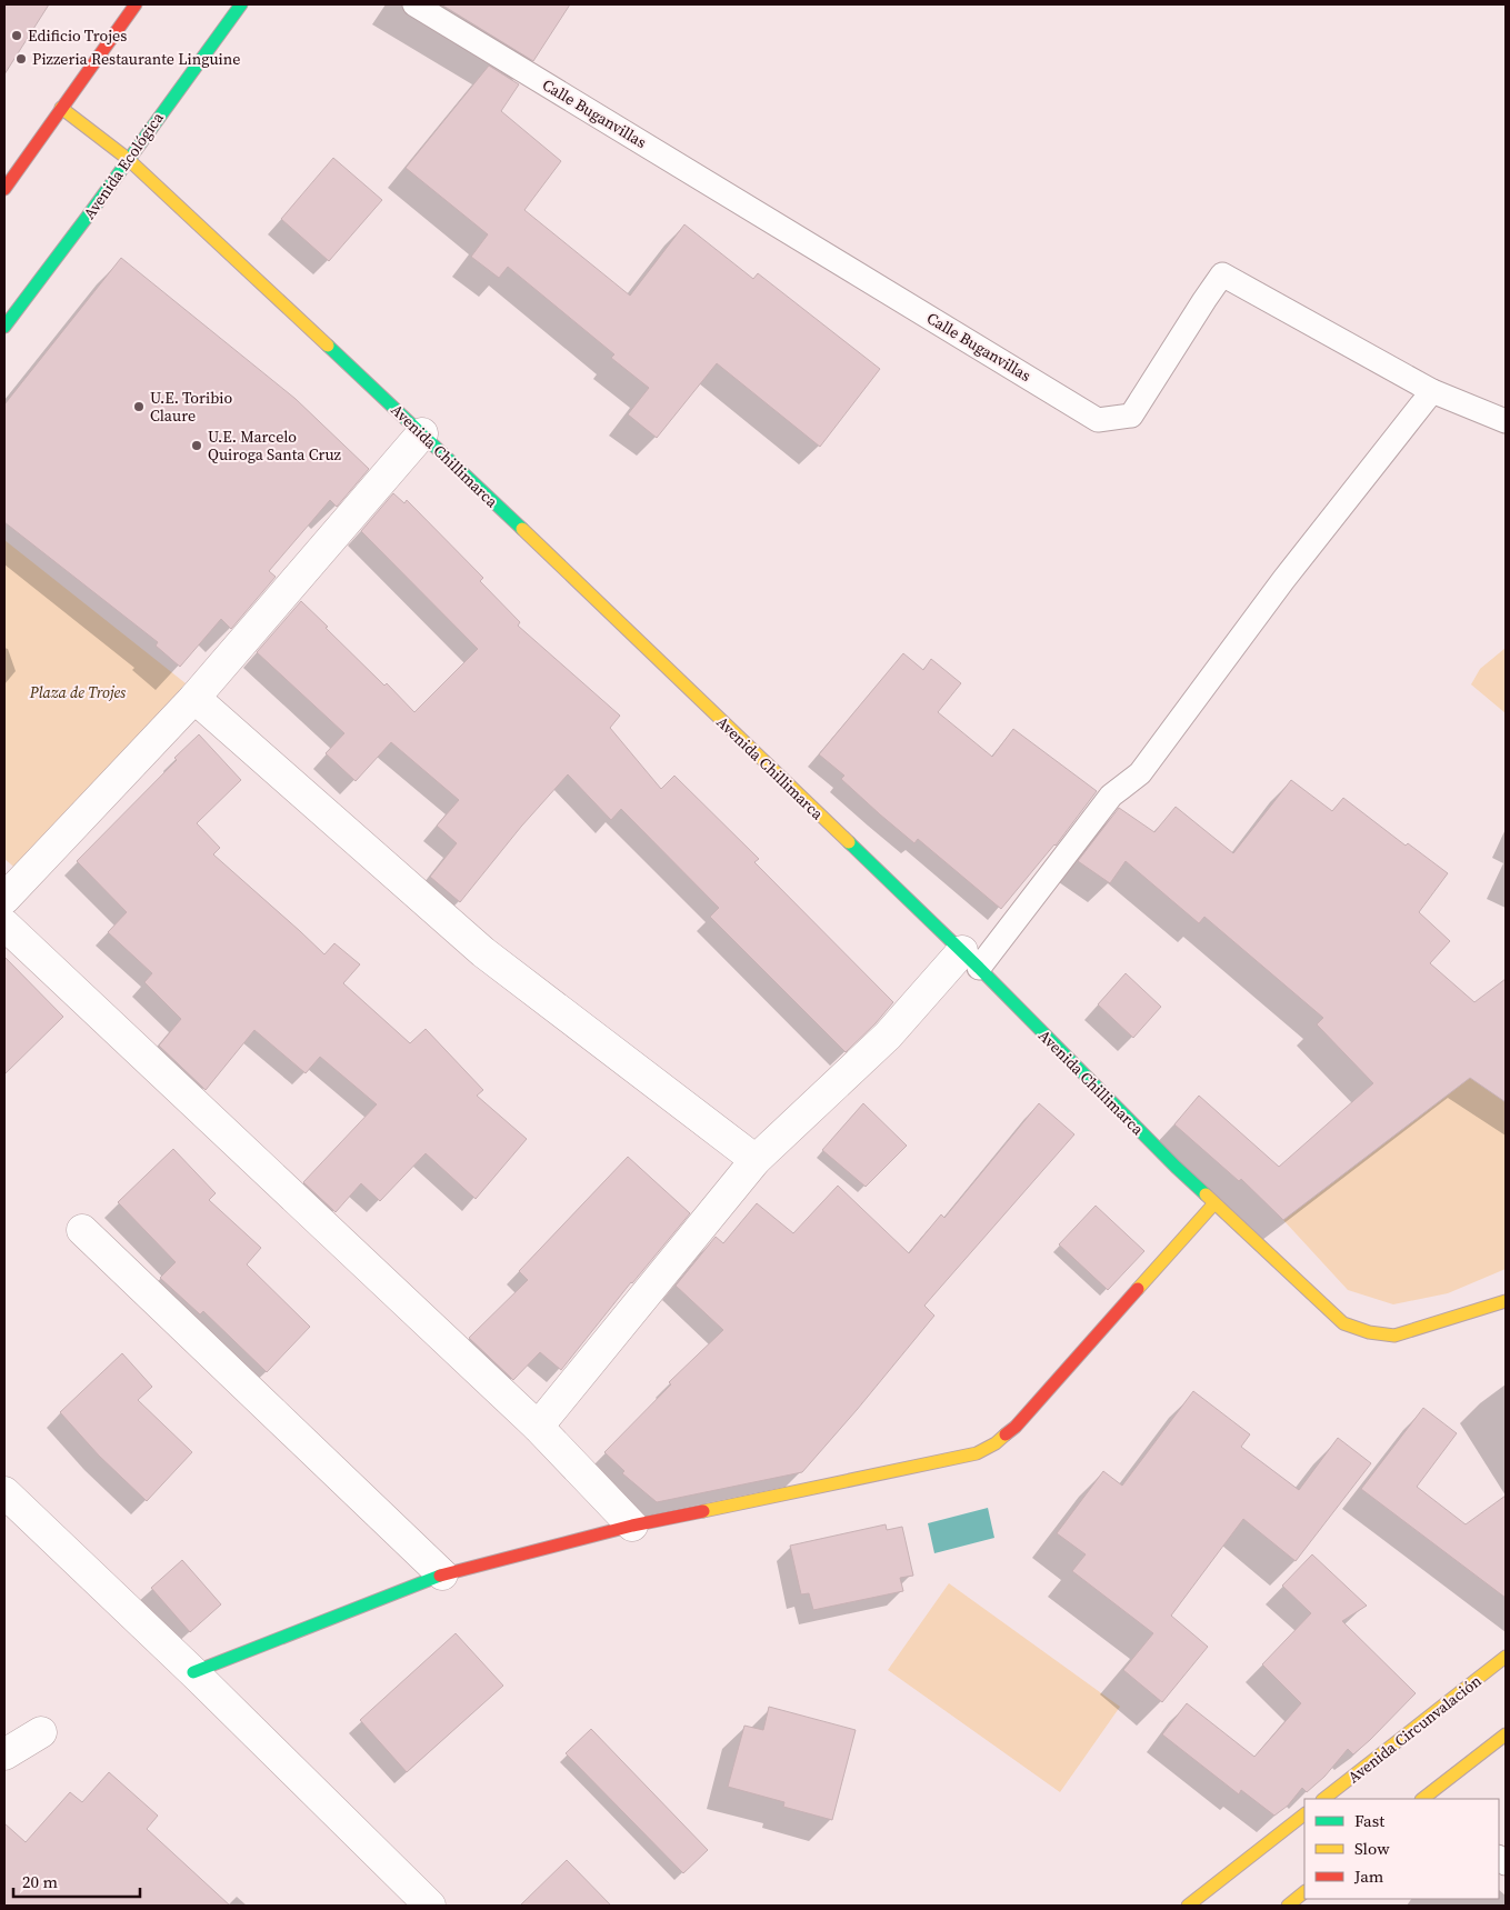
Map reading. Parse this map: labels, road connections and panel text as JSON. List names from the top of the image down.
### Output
{
  "streets": {
    "main road": ["Avenida Ecológica", "Avenida Chillimarca", "Avenida Circunvalación"],
    "lane": ["Calle Buganvillas"]
  },
  "crossings": [
    ["Avenida Ecológica", "Avenida Chillimarca"]
  ],
  "parks": ["Plaza de Trojes"],
  "places": [
    "Edificio Trojes",
    "Pizzeria Restaurante Linguine",
    "U.E. Toribio Claure",
    "U.E. Marcelo Quiroga Santa Cruz"
  ],
  "legend": ["Fast", "Slow", "Jam"],
  "scale_bar": "20 m"
}
